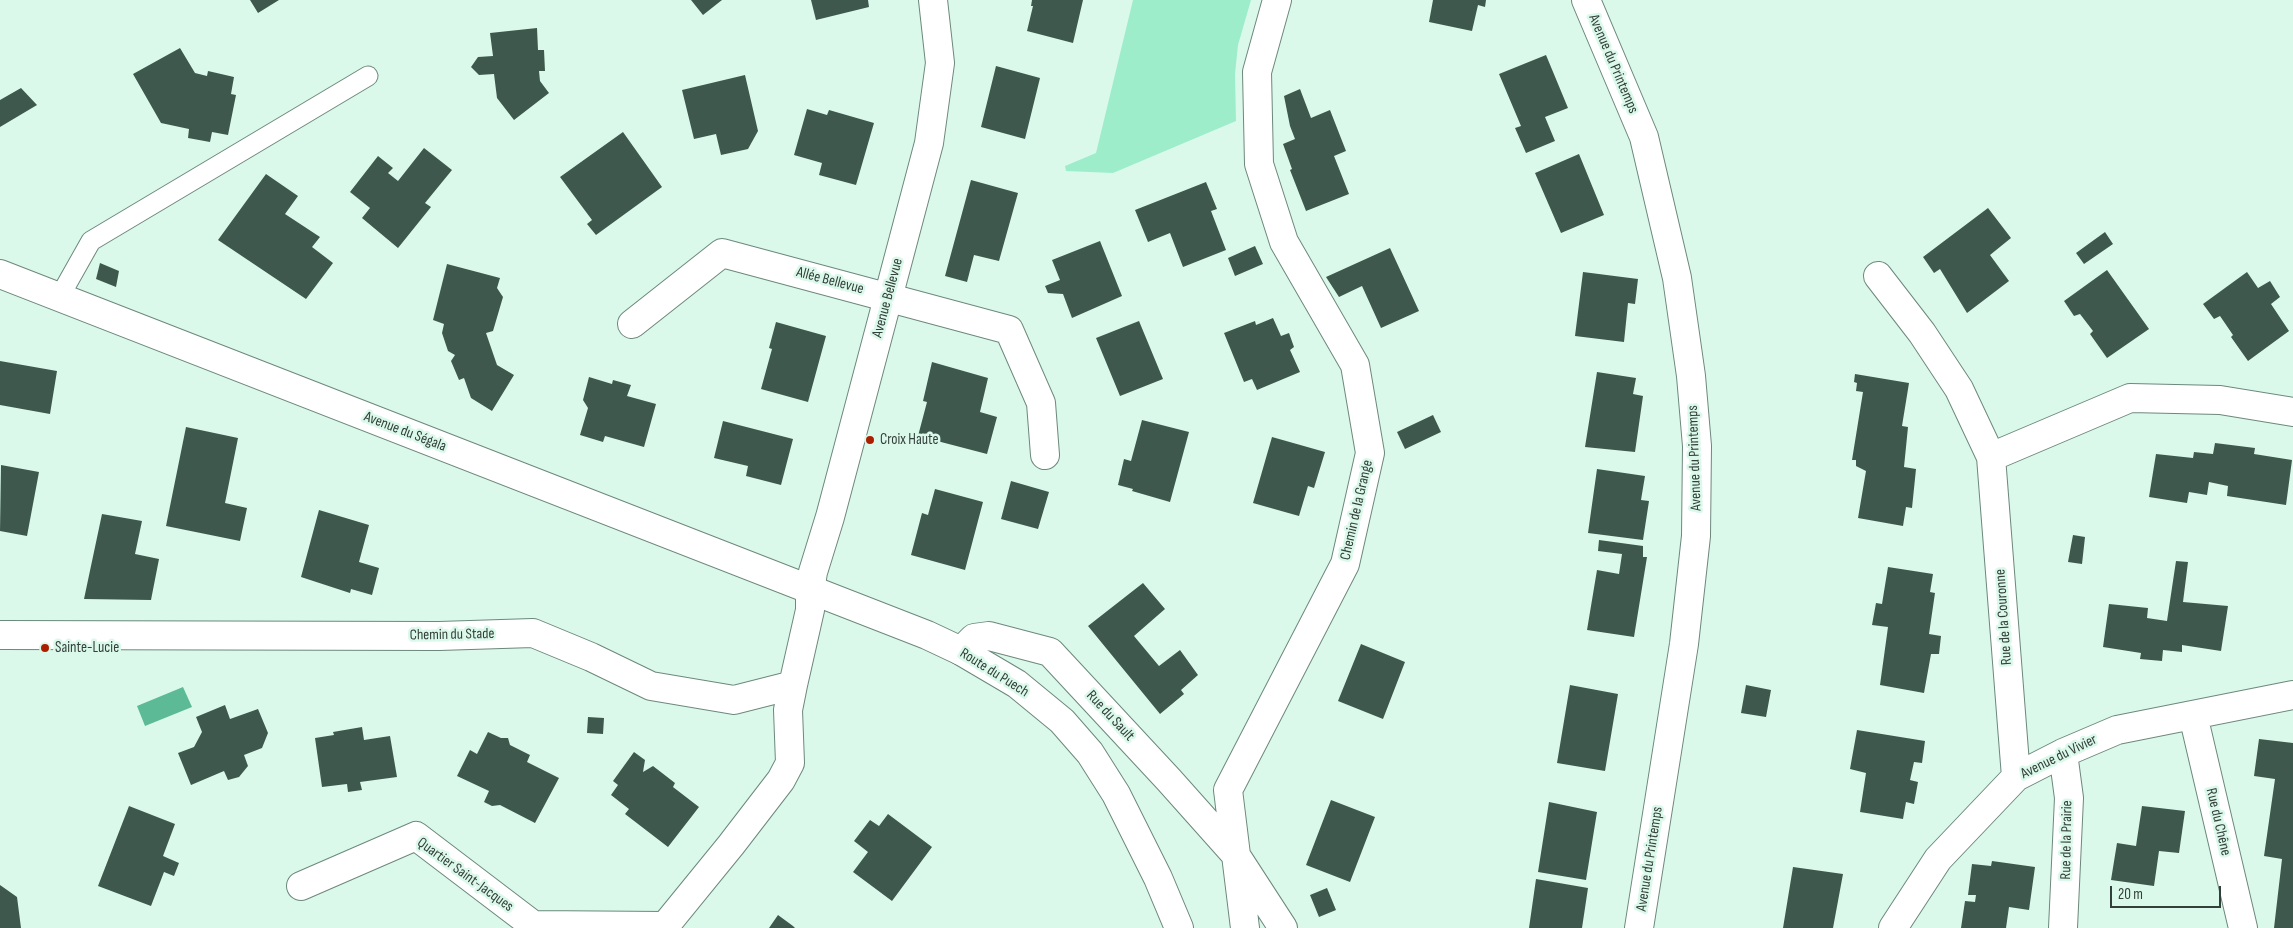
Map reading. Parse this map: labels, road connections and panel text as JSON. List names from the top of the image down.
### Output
{
  "streets": {
    "street": [
      "Avenue du Printemps",
      "Allée Bellevue",
      "Avenue Bellevue",
      "Avenue du Ségala",
      "Chemin de la Grange",
      "Rue de la Couronne",
      "Chemin du Stade",
      "Route du Puech",
      "Rue du Sault",
      "Avenue du Vivier",
      "Rue du Chêne",
      "Rue de la Prairie",
      "Quartier Saint-Jacques"
    ]
  },
  "crossings": [
    ["Allée Bellevue", "Avenue Bellevue"],
    ["Avenue Bellevue", "Avenue du Ségala"],
    ["Avenue Bellevue", "Route du Puech"],
    ["Avenue du Ségala", "Route du Puech"],
    ["Chemin de la Grange", "Rue du Sault"],
    ["Rue de la Couronne", "Avenue du Vivier"],
    ["Chemin du Stade", "Quartier Saint-Jacques"],
    ["Route du Puech", "Rue du Sault"],
    ["Avenue du Vivier", "Rue du Chêne"],
    ["Avenue du Vivier", "Rue de la Prairie"]
  ],
  "places": ["Croix Haute", "Sainte-Lucie"],
  "scale_bar": "20 m"
}
